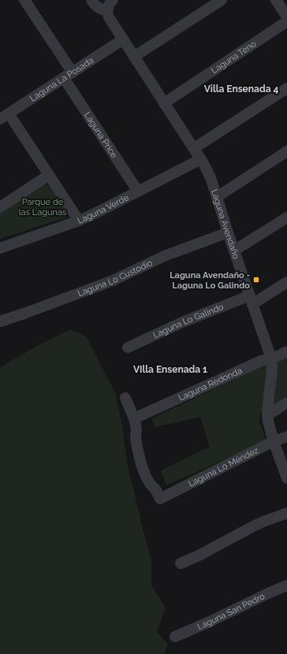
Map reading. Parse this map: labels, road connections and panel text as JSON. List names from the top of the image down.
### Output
{
  "streets": {
    "street": [
      "Laguna Teno",
      "Laguna La Posada",
      "Laguna Price",
      "Laguna Verde",
      "Laguna Avendaño",
      "Laguna Lo Custodio",
      "Laguna Lo Galindo",
      "Laguna Redonda",
      "Laguna Lo Méndez",
      "Laguna San Pedro"
    ]
  },
  "crossings": [
    ["Laguna Teno", "Laguna Avendaño"],
    ["Laguna La Posada", "Laguna Price"],
    ["Laguna La Posada", "Laguna Avendaño"],
    ["Laguna Price", "Laguna Verde"],
    ["Laguna Verde", "Laguna Avendaño"],
    ["Laguna Avendaño", "Laguna Lo Custodio"],
    ["Laguna Avendaño", "Laguna Lo Galindo"],
    ["Laguna Avendaño", "Laguna Redonda"],
    ["Laguna Avendaño", "Laguna Lo Méndez"],
    ["Laguna Redonda", "Laguna Lo Méndez"]
  ],
  "districts": ["Villa Ensenada 4", "VIlla Ensenada 1"],
  "parks": ["Parque de las Lagunas"],
  "places": {
    "transit": ["Laguna Avendaño - Laguna Lo Galindo"]
  }
}
